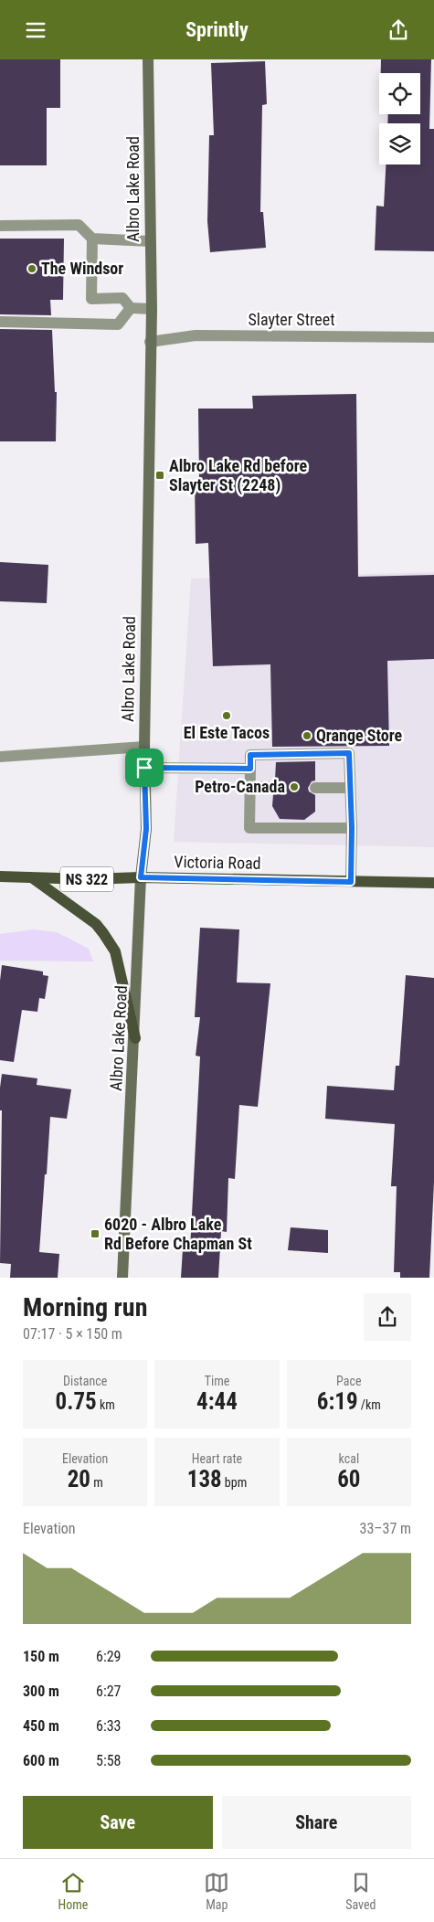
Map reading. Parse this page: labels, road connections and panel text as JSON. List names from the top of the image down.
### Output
{
  "streets": {
    "main road": ["Victoria Road", "NS 322"],
    "street": ["Albro Lake Road", "Slayter Street"]
  },
  "crossings": [
    ["Albro Lake Road", "Slayter Street"],
    ["Albro Lake Road", "Victoria Road"]
  ],
  "places": {
    "other": [
      "The Windsor",
      "El Este Tacos",
      "Qrange Store",
      "Petro-Canada"
    ],
    "transit": ["Albro Lake Rd before Slayter St (2248)", "6020 - Albro Lake Rd Before Chapman St"]
  },
  "page": {
    "header": "Sprintly",
    "heading": ["Morning run", "07:17 · 5 × 150 m"],
    "stats": [
      ["Distance", "0.75 km"],
      ["Time", "4:44"],
      ["Pace", "6:19 /km"],
      ["Elevation", "20 m"],
      ["Heart rate", "138 bpm"],
      ["kcal", "60"]
    ],
    "chart": ["Elevation", "33–37 m"],
    "list": [
      {
        "name": "150 m",
        "note": "6:29"
      },
      {
        "name": "300 m",
        "note": "6:27"
      },
      {
        "name": "450 m",
        "note": "6:33"
      },
      {
        "name": "600 m",
        "note": "5:58"
      }
    ],
    "buttons": ["Save", "Share"],
    "tabs": ["Home", "Map", "Saved"]
  }
}
